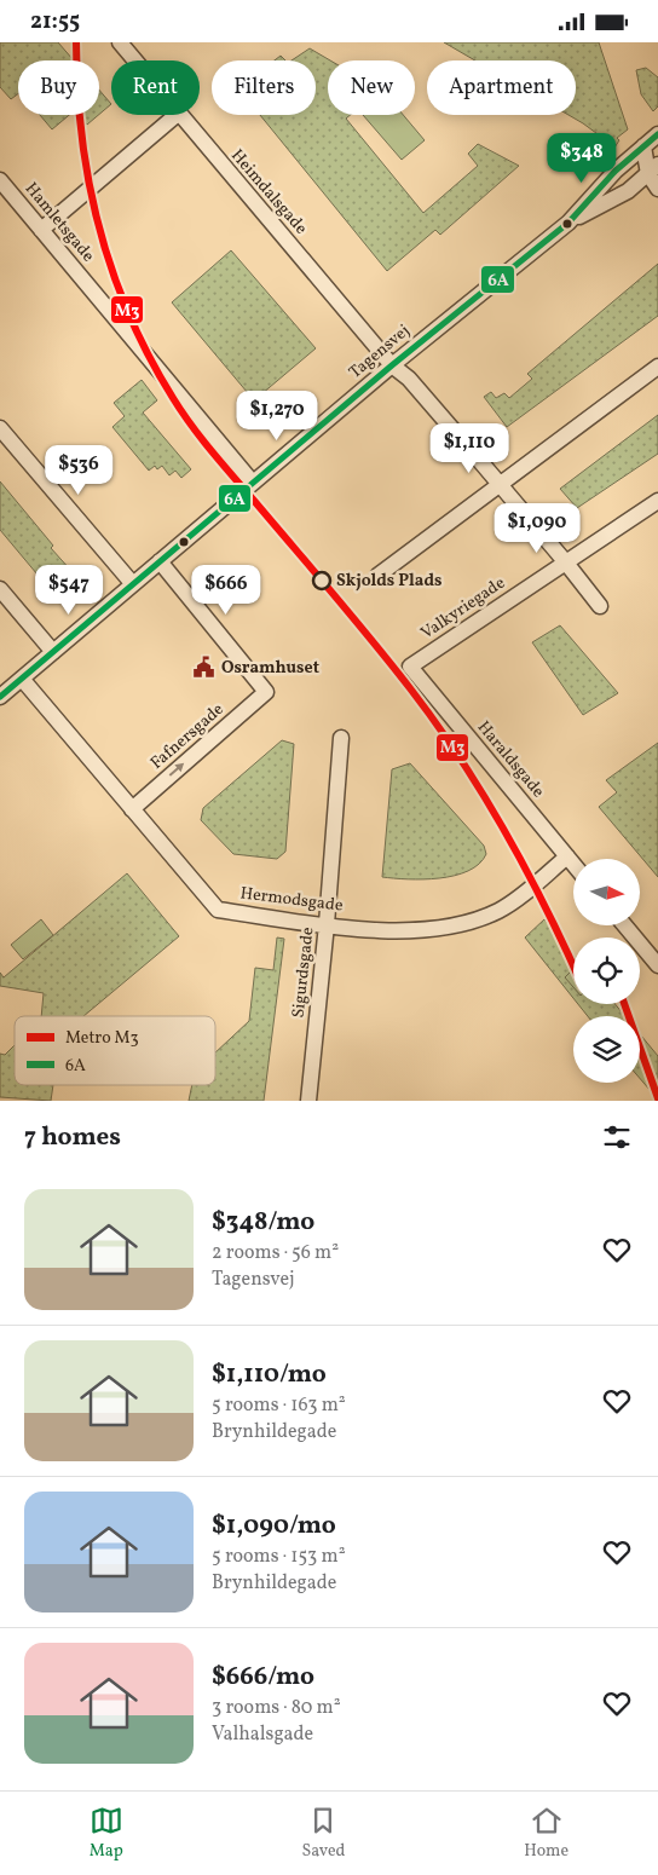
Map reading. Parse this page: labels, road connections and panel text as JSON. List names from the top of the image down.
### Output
{
  "streets": {
    "street": [
      "Heimdalsgade",
      "Hamletsgade",
      "Tagensvej",
      "Valkyriegade",
      "Fafnersgade",
      "Haraldsgade",
      "Hermodsgade",
      "Sigurdsgade"
    ]
  },
  "crossings": [
    ["Heimdalsgade", "Tagensvej"],
    ["Heimdalsgade", "Valkyriegade"],
    ["Hamletsgade", "Tagensvej"],
    ["Tagensvej", "Fafnersgade"],
    ["Tagensvej", "Hermodsgade"],
    ["Valkyriegade", "Haraldsgade"],
    ["Fafnersgade", "Hermodsgade"],
    ["Haraldsgade", "Hermodsgade"],
    ["Hermodsgade", "Sigurdsgade"]
  ],
  "places": {
    "other": ["Skjolds Plads"],
    "public building": ["Osramhuset"]
  },
  "lines": ["metro line M3", "transit line 6A"],
  "legend": ["Metro M3", "6A"],
  "north": "right",
  "page": {
    "status": "21:55",
    "chip": [
      "Buy",
      "Rent",
      "Filters",
      "New",
      "Apartment"
    ],
    "price": [
      "$348",
      "$1,270",
      "$1,110",
      "$536",
      "$1,090",
      "$547",
      "$666"
    ],
    "heading": "7 homes",
    "list": [
      {
        "name": "$348/mo",
        "note": "2 rooms · 56 m² · Tagensvej"
      },
      {
        "name": "$1,110/mo",
        "note": "5 rooms · 163 m² · Brynhildegade"
      },
      {
        "name": "$1,090/mo",
        "note": "5 rooms · 153 m² · Brynhildegade"
      },
      {
        "name": "$666/mo",
        "note": "3 rooms · 80 m² · Valhalsgade"
      }
    ],
    "tabs": ["Map", "Saved", "Home"]
  }
}
